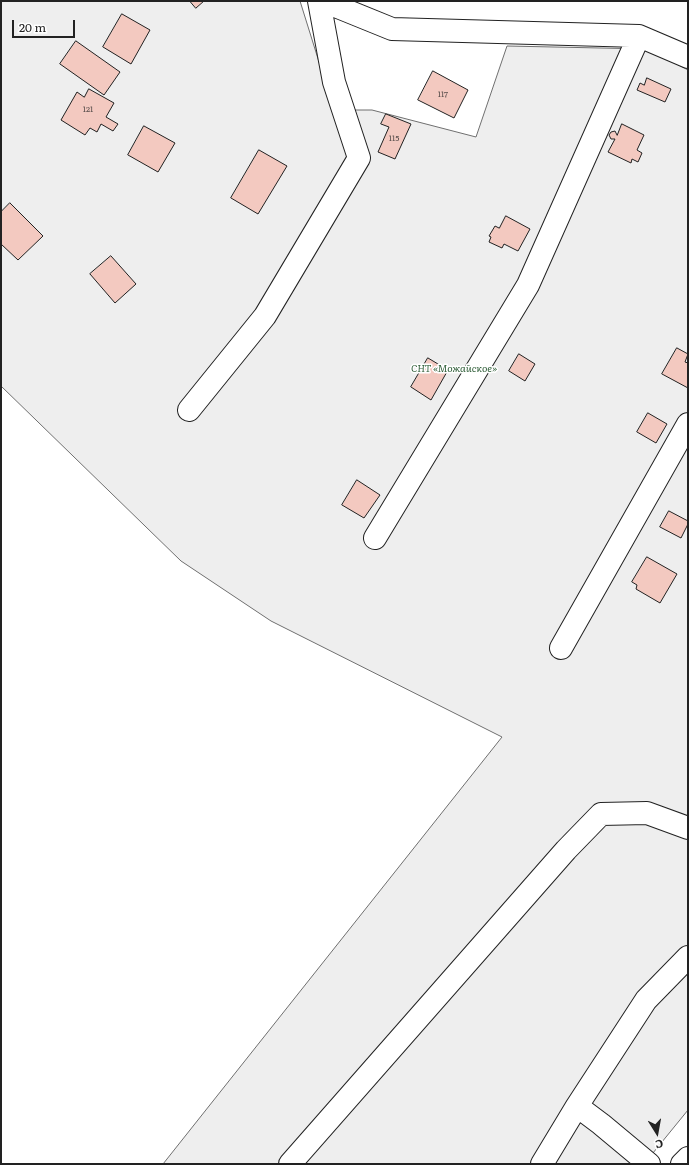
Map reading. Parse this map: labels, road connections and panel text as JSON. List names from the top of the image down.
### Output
{
  "parks": ["СНТ «Можайское»"],
  "house_numbers": ["117", "121", "115"],
  "scale_bar": "20 m",
  "north": "bottom"
}
